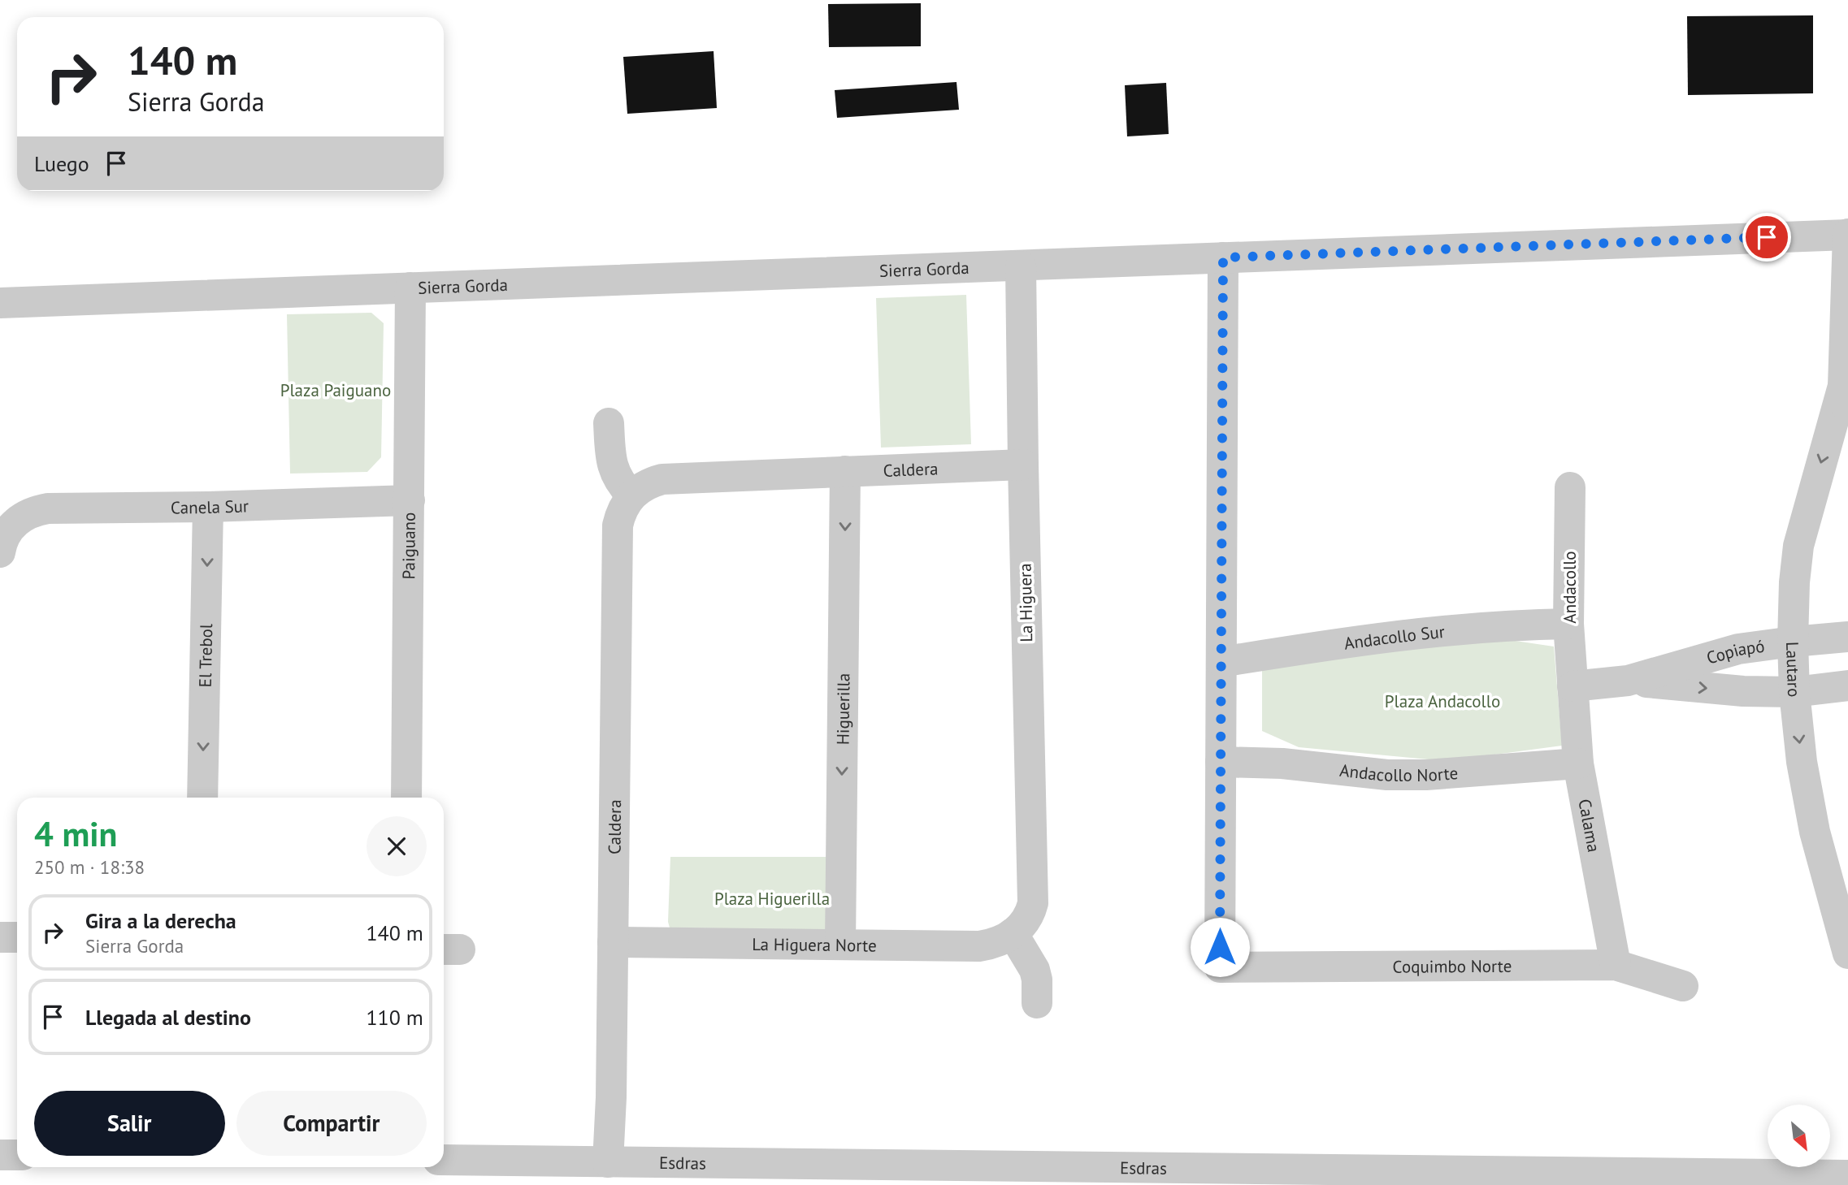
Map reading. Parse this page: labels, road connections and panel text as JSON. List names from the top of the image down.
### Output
{
  "streets": {
    "street": [
      "Sierra Gorda",
      "Caldera",
      "Canela Sur",
      "Paiguano",
      "Andacollo",
      "La Higuera",
      "Andacollo Sur",
      "Copiapó",
      "El Trebol",
      "Lautaro",
      "Higuerilla",
      "Andacollo Norte",
      "Calama",
      "La Higuera Norte",
      "Coquimbo Norte",
      "Esdras"
    ]
  },
  "crossings": [
    ["Sierra Gorda", "Paiguano"],
    ["Sierra Gorda", "La Higuera"],
    ["Sierra Gorda", "Lautaro"],
    ["Caldera", "La Higuera"],
    ["Caldera", "Higuerilla"],
    ["Caldera", "La Higuera Norte"],
    ["Caldera", "Esdras"],
    ["Canela Sur", "Paiguano"],
    ["Canela Sur", "El Trebol"],
    ["Andacollo", "Andacollo Sur"],
    ["Andacollo", "Copiapó"],
    ["Andacollo", "Calama"],
    ["La Higuera", "La Higuera Norte"],
    ["Copiapó", "Lautaro"],
    ["Copiapó", "Calama"],
    ["Higuerilla", "La Higuera Norte"],
    ["Andacollo Norte", "Calama"],
    ["Andacollo Norte", "Coquimbo Norte"],
    ["Calama", "Coquimbo Norte"]
  ],
  "one_way": ["El Trebol", "Lautaro", "Higuerilla"],
  "parks": ["Plaza Paiguano", "Plaza Andacollo", "Plaza Higuerilla"],
  "north": "bottom right",
  "page": {
    "turn": ["140 m", "Sierra Gorda"],
    "then": "Luego",
    "heading": ["4 min", "250 m · 18:38"],
    "list": [
      {
        "name": "Gira a la derecha",
        "note": "Sierra Gorda",
        "value": "140 m"
      },
      {
        "name": "Llegada al destino",
        "value": "110 m"
      }
    ],
    "buttons": ["Salir", "Compartir"]
  }
}
